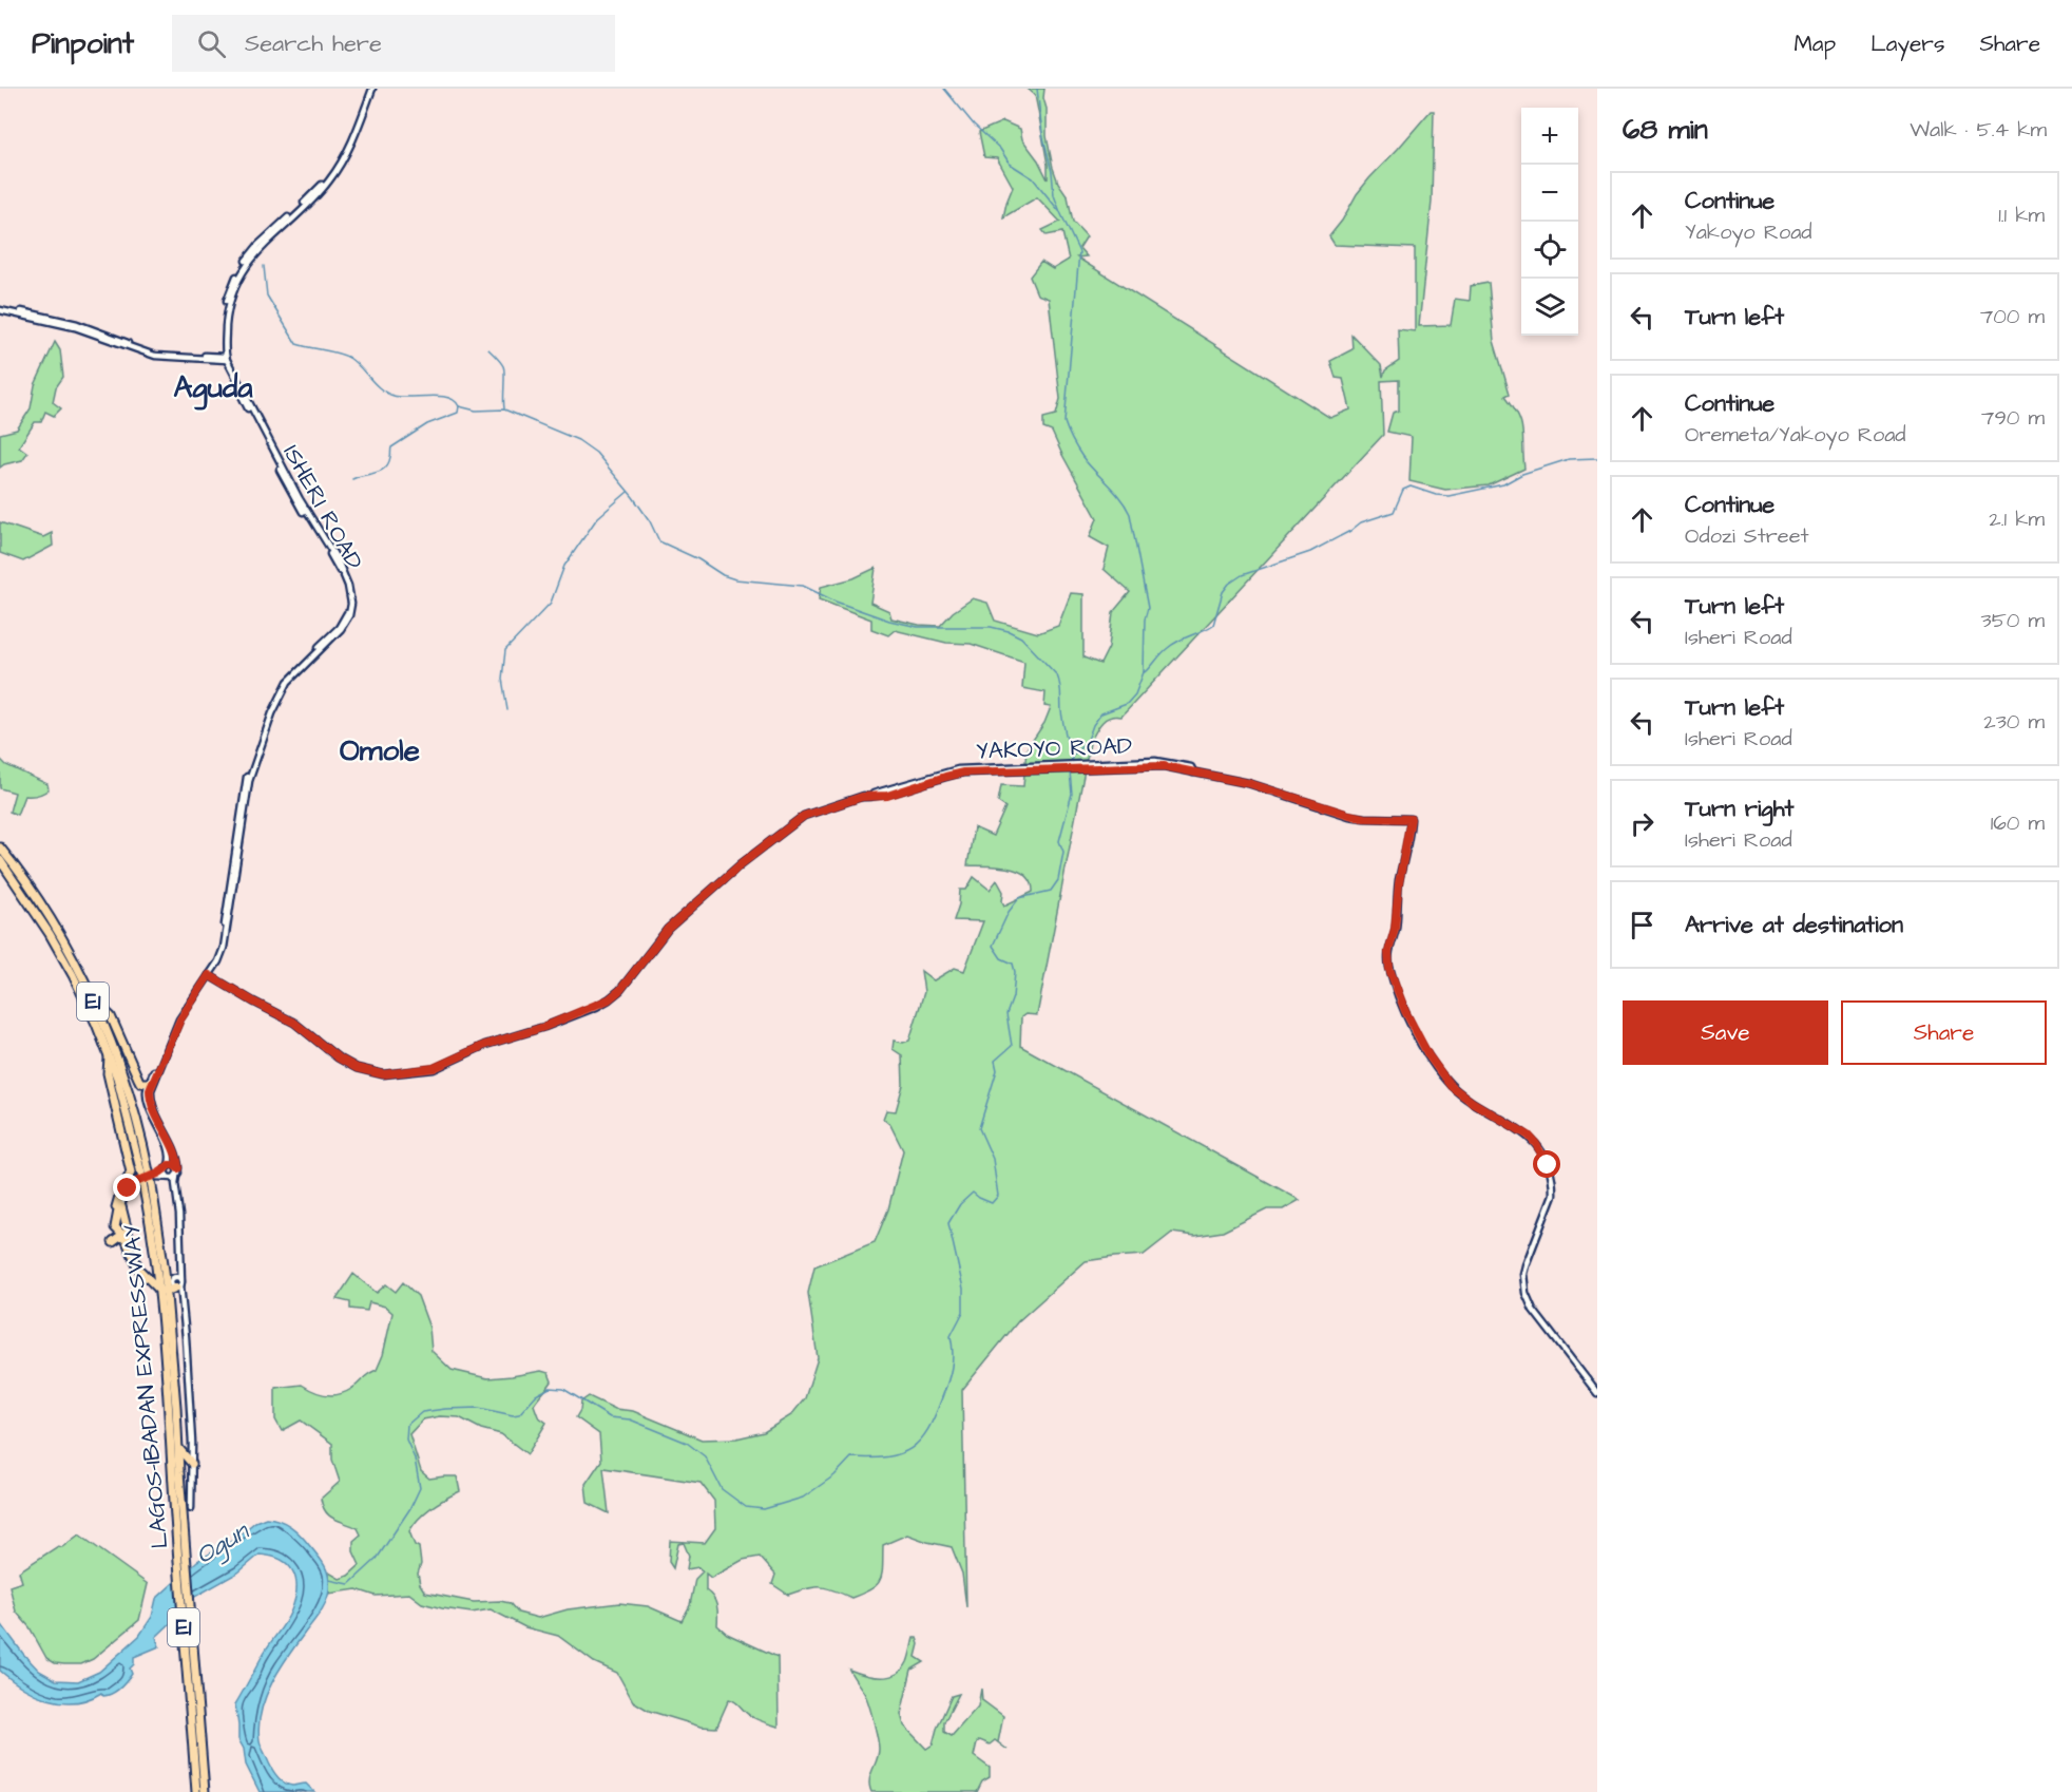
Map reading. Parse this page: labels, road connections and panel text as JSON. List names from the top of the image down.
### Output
{
  "streets": {
    "highway": ["E1", "LAGOS-IBADAN EXPRESSWAY"],
    "main road": ["ISHERI ROAD", "YAKOYO ROAD"]
  },
  "districts": ["Aguda", "Omole"],
  "water": ["Ogun"],
  "page": {
    "header": "Pinpoint",
    "search": "Search here",
    "nav": ["Map", "Layers", "Share"],
    "heading": ["68 min", "Walk · 5.4 km"],
    "map_buttons": ["+", "−"],
    "list": [
      ["Continue", "Yakoyo Road", "1.1 km"],
      ["Turn left", "700 m"],
      ["Continue", "Oremeta/Yakoyo Road", "790 m"],
      ["Continue", "Odozi Street", "2.1 km"],
      ["Turn left", "Isheri Road", "350 m"],
      ["Turn left", "Isheri Road", "230 m"],
      ["Turn right", "Isheri Road", "160 m"],
      "Arrive at destination"
    ],
    "buttons": ["Save", "Share"]
  }
}
